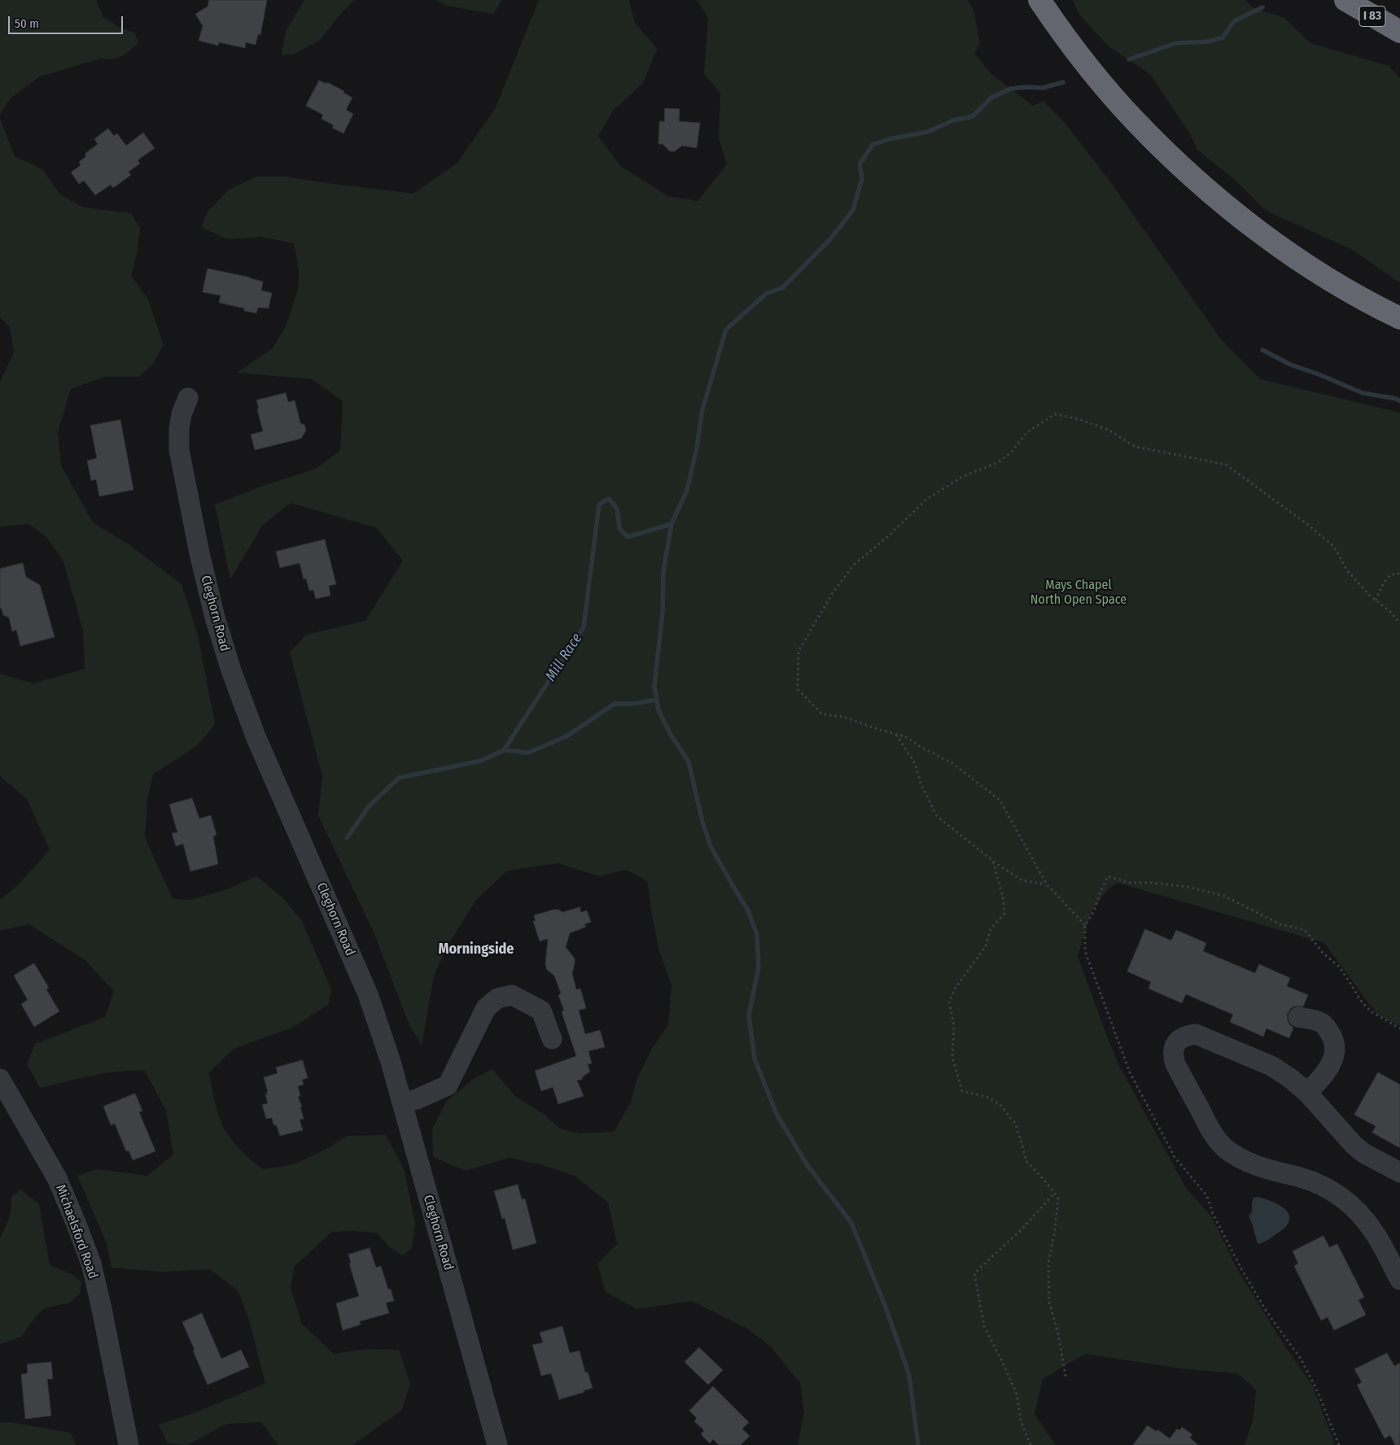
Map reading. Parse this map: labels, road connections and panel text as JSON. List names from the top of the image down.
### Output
{
  "streets": {
    "highway": ["I 83"],
    "street": ["Cleghorn Road", "Michaelsford Road"]
  },
  "districts": ["Morningside"],
  "water": ["Mill Race"],
  "parks": ["Mays Chapel North Open Space"],
  "scale_bar": "50 m"
}
